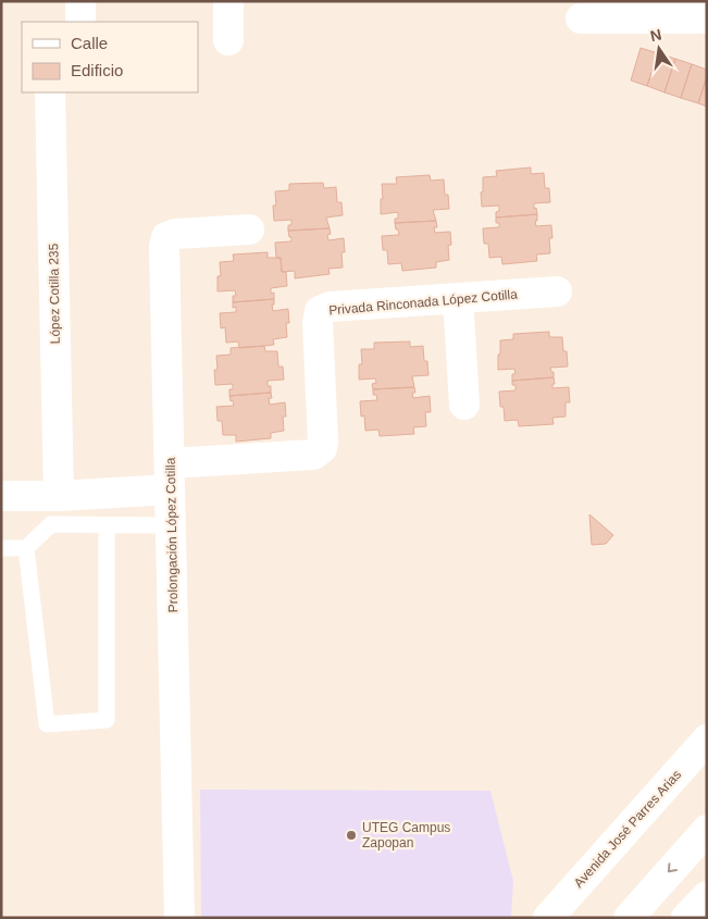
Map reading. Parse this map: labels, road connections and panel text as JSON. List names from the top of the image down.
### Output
{
  "streets": {
    "street": [
      "López Cotilla 235",
      "Privada Rinconada López Cotilla",
      "Prolongación López Cotilla",
      "Avenida José Parres Arias"
    ]
  },
  "crossings": [
    ["Privada Rinconada López Cotilla", "Prolongación López Cotilla"]
  ],
  "places": ["UTEG Campus Zapopan"],
  "legend": ["Calle", "Edificio"],
  "north": "top"
}
